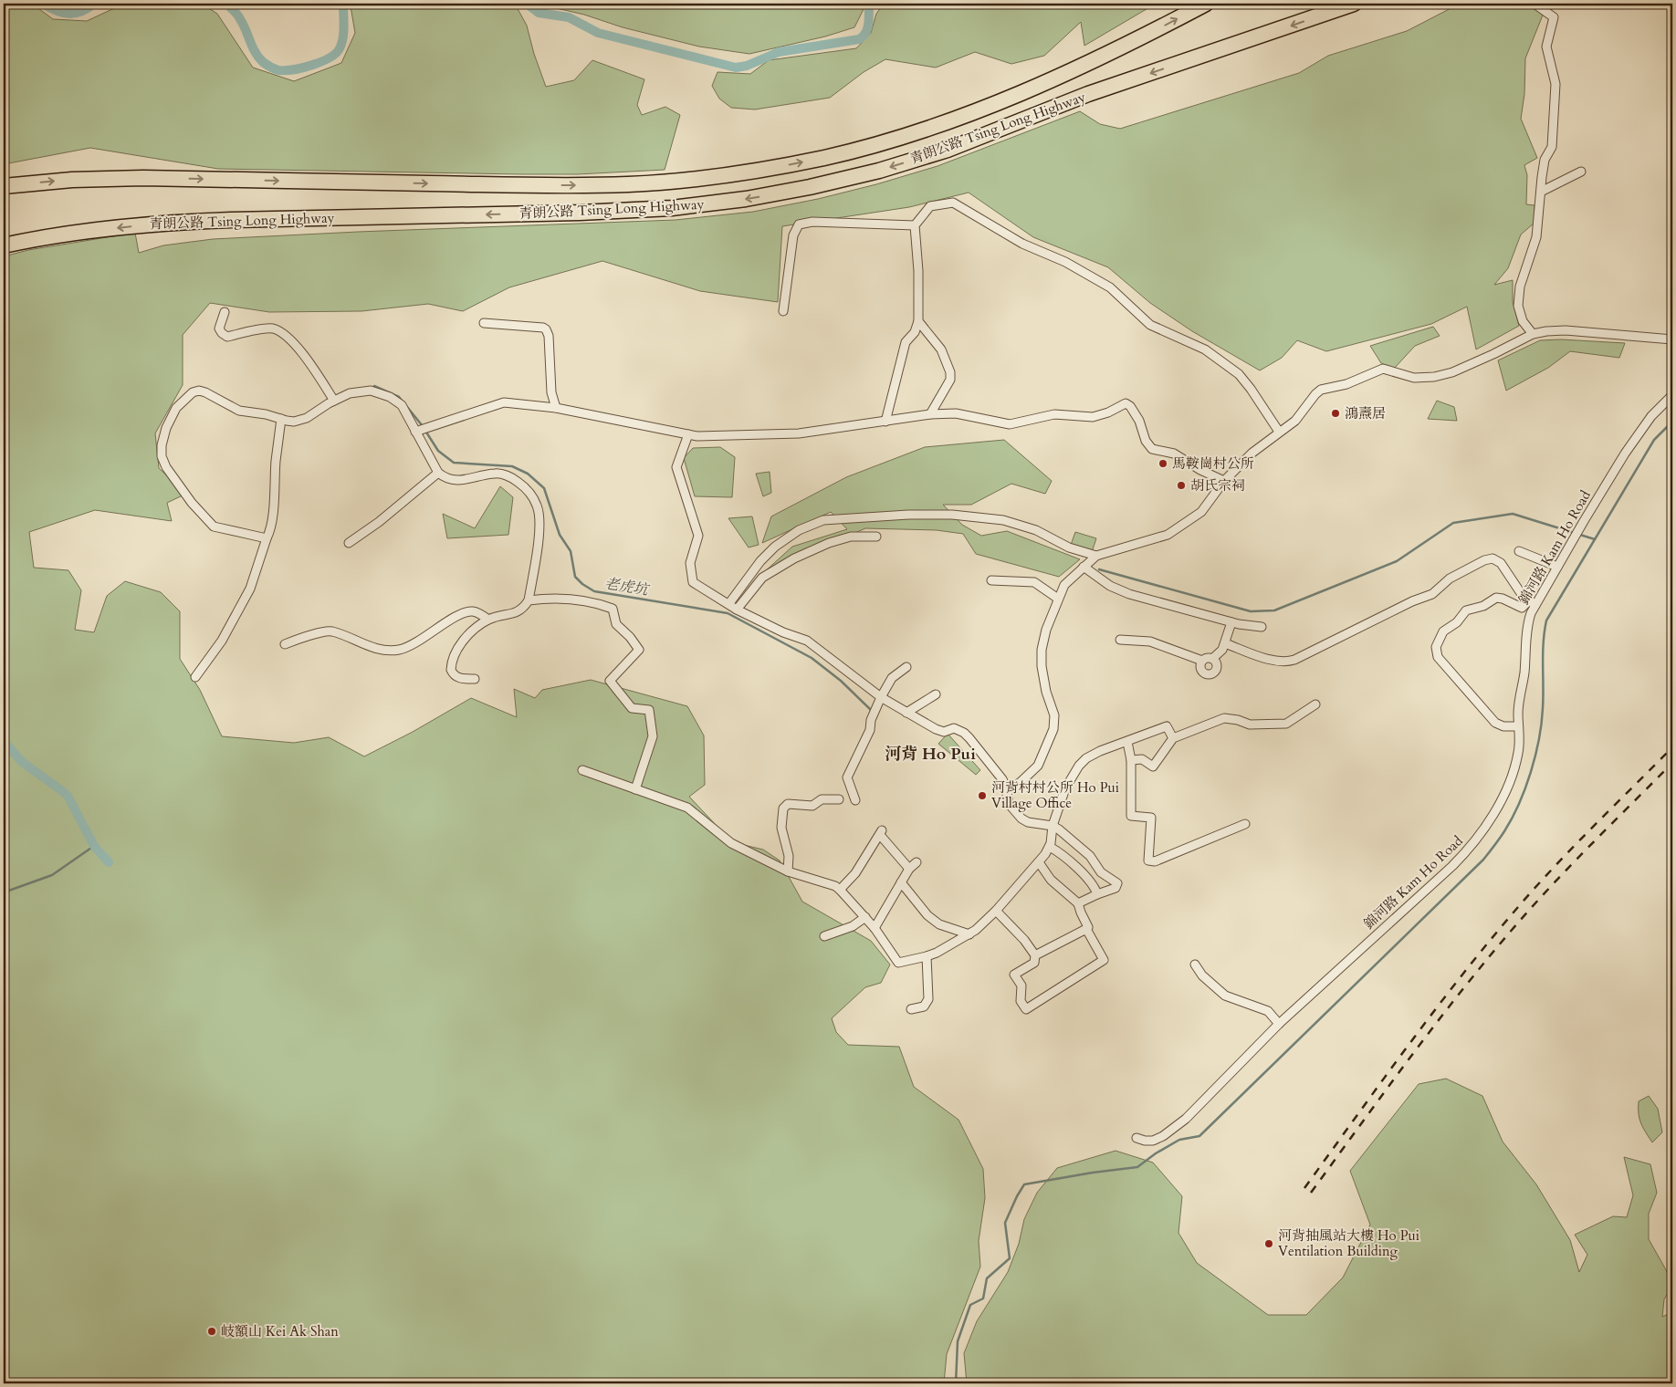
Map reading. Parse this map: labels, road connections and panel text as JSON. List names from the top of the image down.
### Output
{
  "streets": {
    "highway": ["青朗公路 Tsing Long Highway"],
    "street": ["錦河路 Kam Ho Road"]
  },
  "districts": ["河背 Ho Pui"],
  "water": ["老虎坑"],
  "places": [
    "鴻燾居",
    "馬鞍崗村公所",
    "胡氏宗祠",
    "河背村村公所 Ho Pui Village Office",
    "河背抽風站大樓 Ho Pui Ventilation Building",
    "岐額山 Kei Ak Shan"
  ]
}
